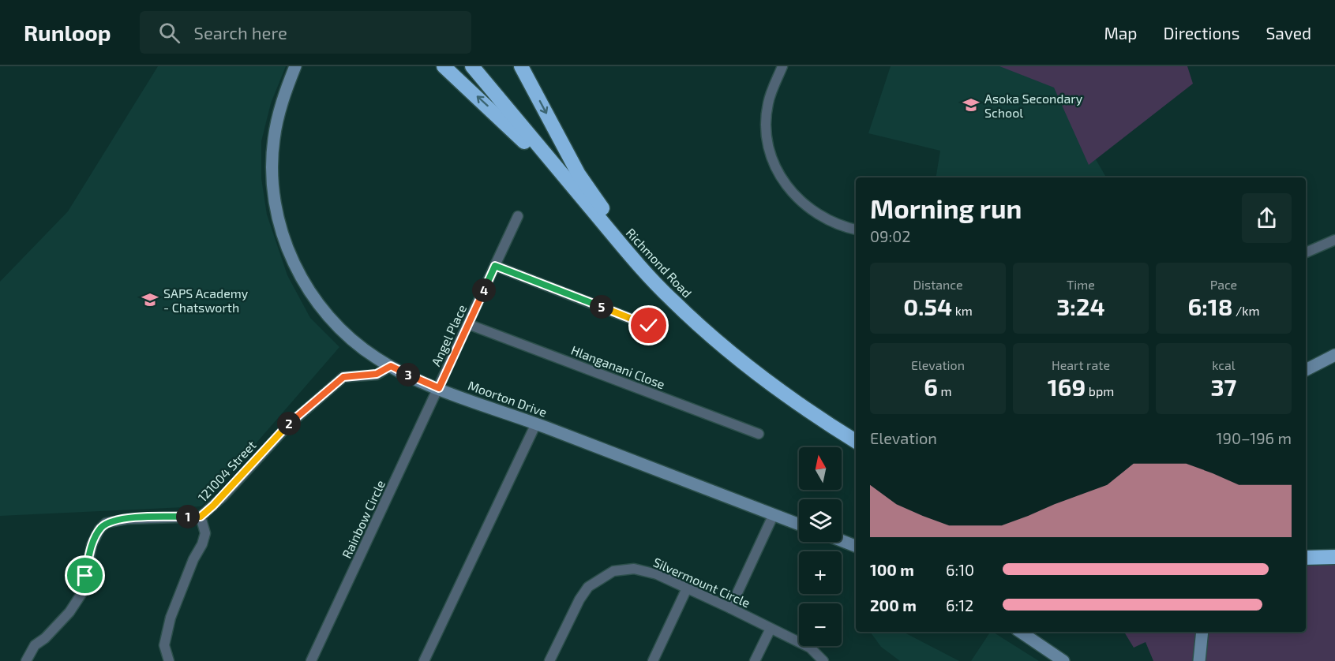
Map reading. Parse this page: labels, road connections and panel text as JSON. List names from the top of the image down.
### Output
{
  "streets": {
    "highway": ["Richmond Road"],
    "street": [
      "Angel Place",
      "Hlanganani Close",
      "Moorton Drive",
      "121004 Street",
      "Rainbow Circle",
      "Silvermount Circle"
    ]
  },
  "crossings": [
    ["Angel Place", "Hlanganani Close"],
    ["Angel Place", "Moorton Drive"],
    ["Angel Place", "Rainbow Circle"],
    ["Moorton Drive", "121004 Street"],
    ["Moorton Drive", "Rainbow Circle"]
  ],
  "places": {
    "school or university": ["Asoka Secondary School", "SAPS Academy - Chatsworth"]
  },
  "north": "top",
  "page": {
    "header": "Runloop",
    "search": "Search here",
    "nav": ["Map", "Directions", "Saved"],
    "heading": ["Morning run", "09:02"],
    "stats": [
      ["Distance", "0.54 km"],
      ["Time", "3:24"],
      ["Pace", "6:18 /km"],
      ["Elevation", "6 m"],
      ["Heart rate", "169 bpm"],
      ["kcal", "37"]
    ],
    "pins": [
      "4",
      "5",
      "3",
      "2",
      "1"
    ],
    "chart": ["Elevation", "190–196 m"],
    "map_buttons": ["+", "−"],
    "list": [
      {
        "name": "100 m",
        "note": "6:10"
      },
      {
        "name": "200 m",
        "note": "6:12"
      }
    ]
  }
}
